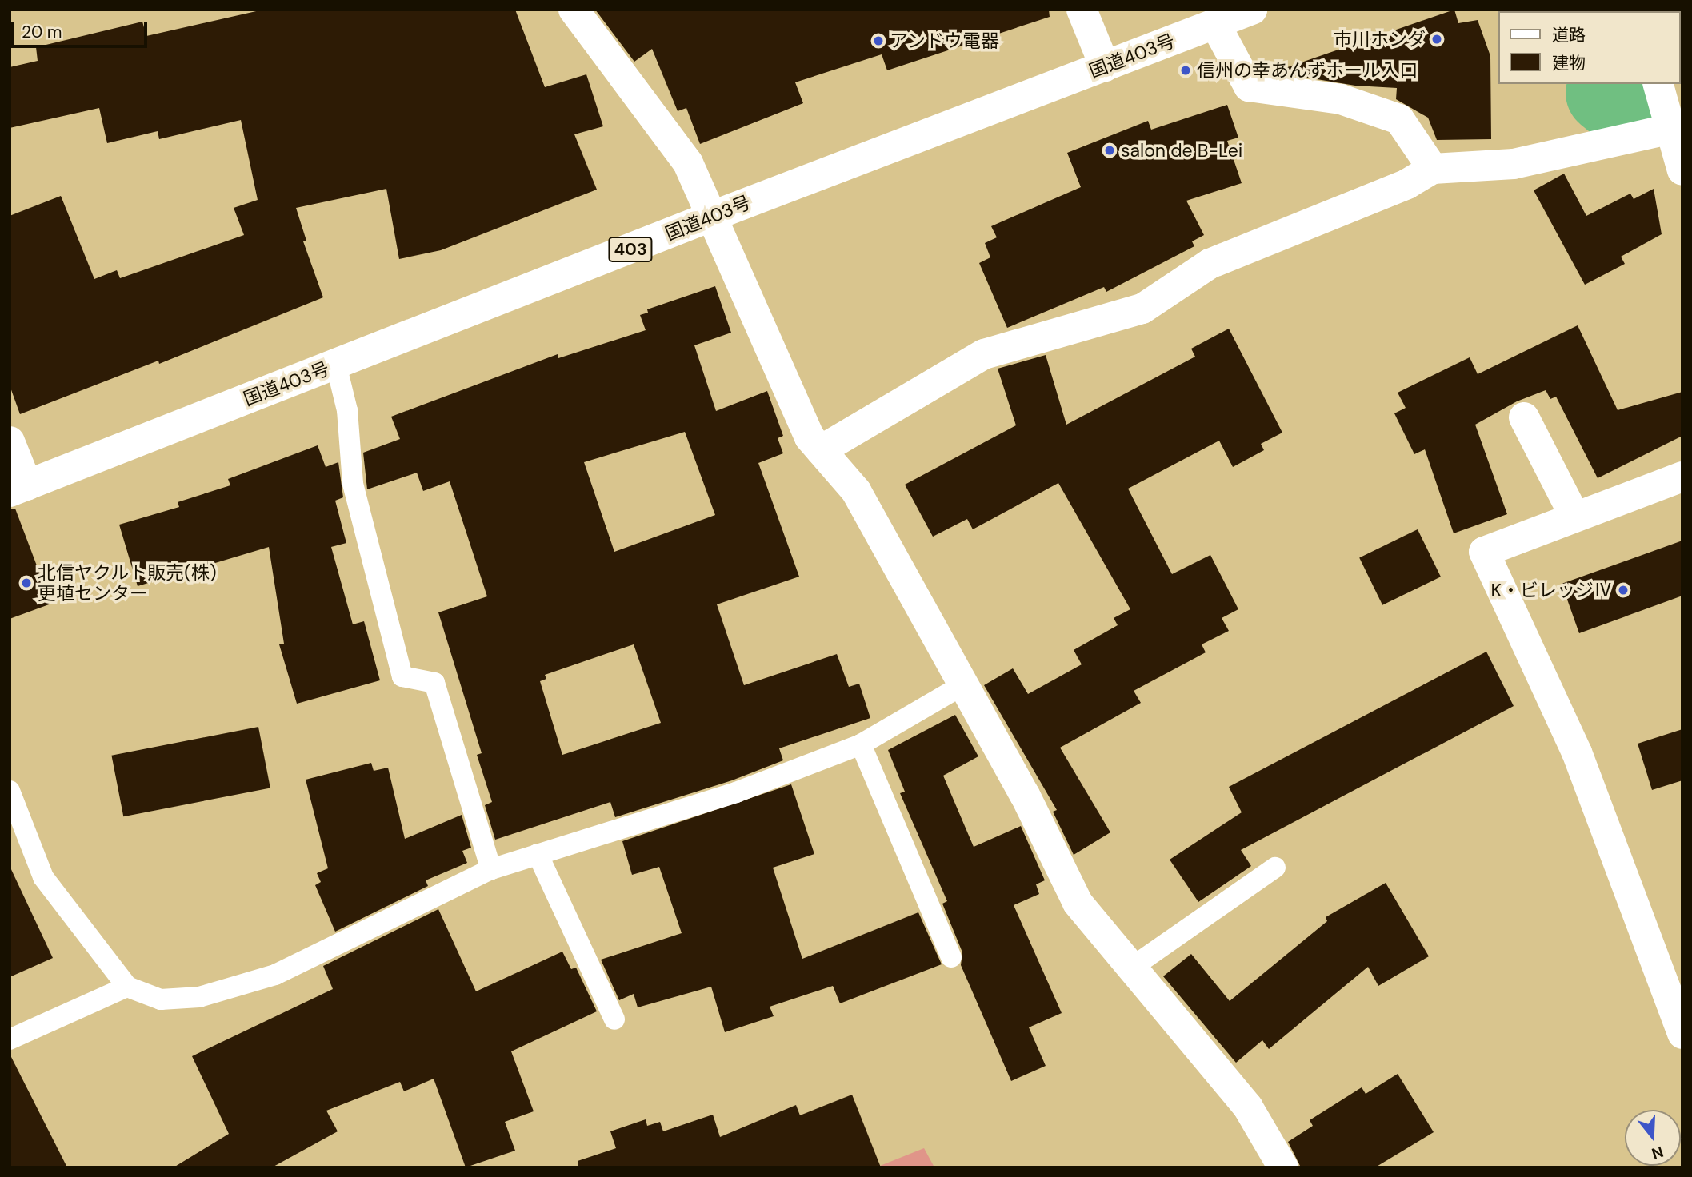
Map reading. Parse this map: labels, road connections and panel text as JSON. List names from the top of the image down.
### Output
{
  "streets": {
    "main road": ["国道403号", "403"]
  },
  "places": [
    "市川ホンダ",
    "アンドウ電器",
    "信州の幸あんずホール入口",
    "salon de B-Lei",
    "北信ヤクルト販売(株) 更埴センター",
    "K・ビレッジⅣ"
  ],
  "legend": ["道路", "建物"],
  "scale_bar": "20 m",
  "north": "bottom"
}
